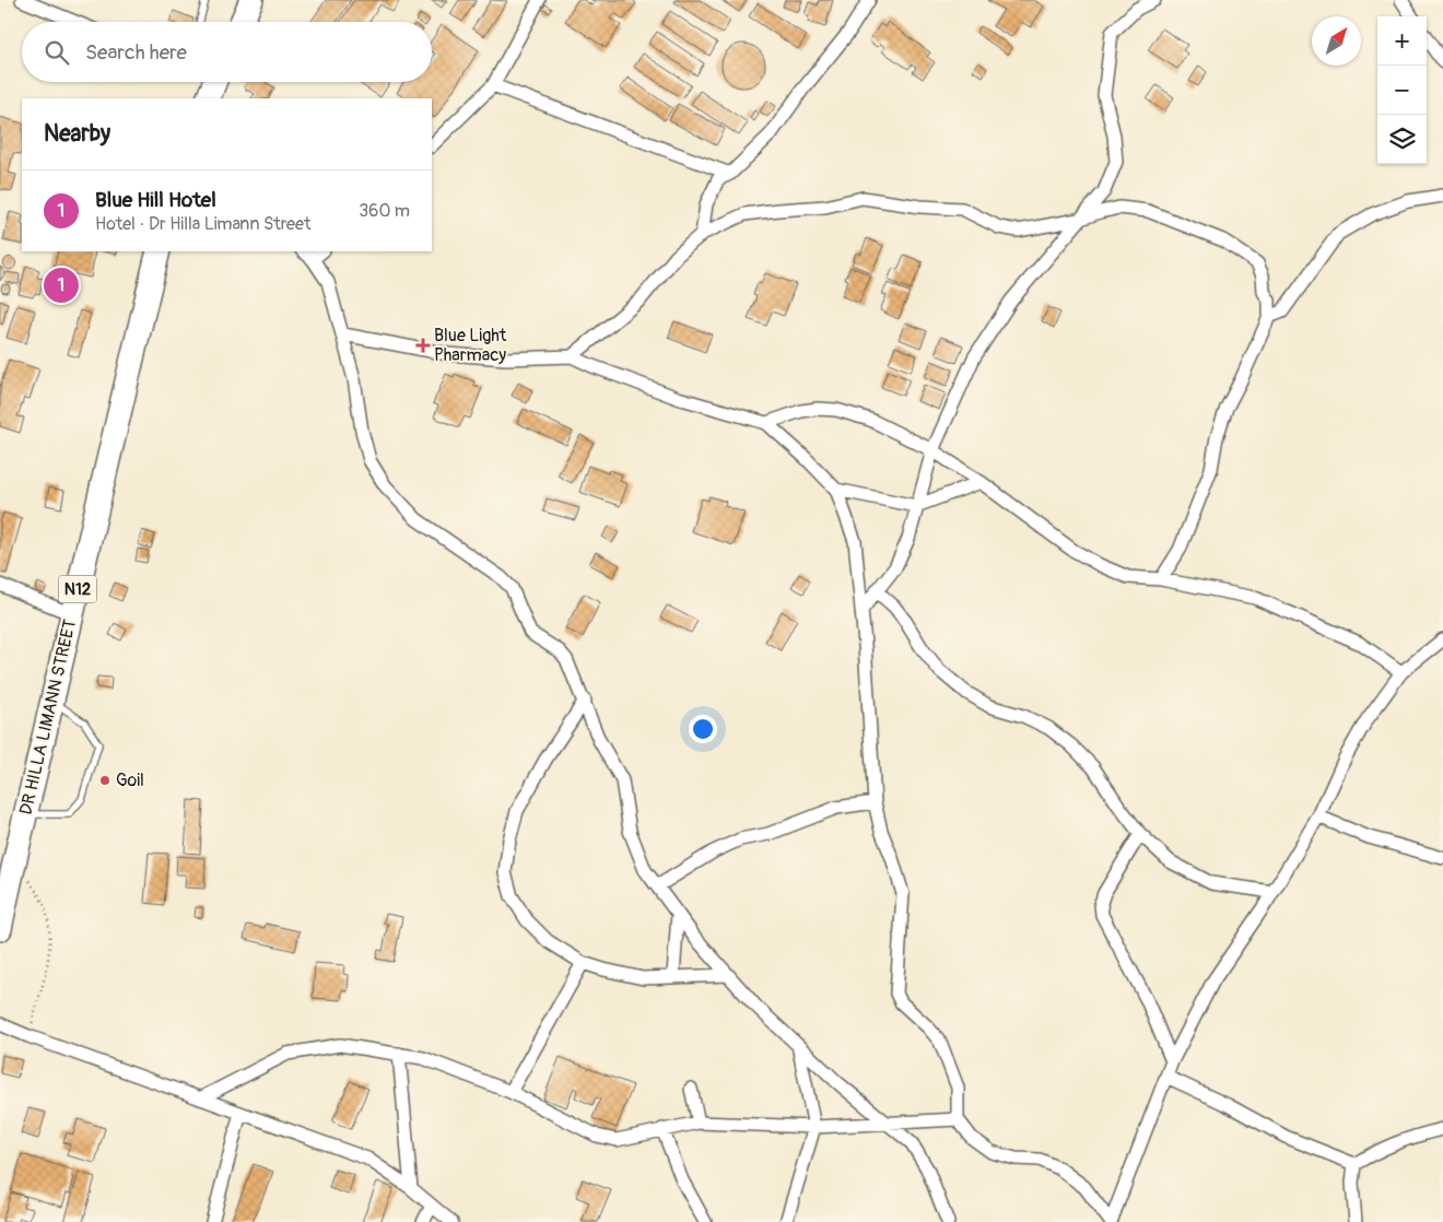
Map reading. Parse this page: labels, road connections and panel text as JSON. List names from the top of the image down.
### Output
{
  "streets": {
    "highway": ["N12", "DR HILLA LIMANN STREET"]
  },
  "places": {
    "health": ["Blue Light Pharmacy"],
    "other": ["Goil"]
  },
  "north": "top right",
  "page": {
    "map_buttons": ["+", "−"],
    "search": "Search here",
    "heading": "Nearby",
    "list": [
      {
        "mark": "1",
        "name": "Blue Hill Hotel",
        "note": "Hotel · Dr Hilla Limann Street",
        "value": "360 m"
      }
    ],
    "pins": "1"
  }
}
